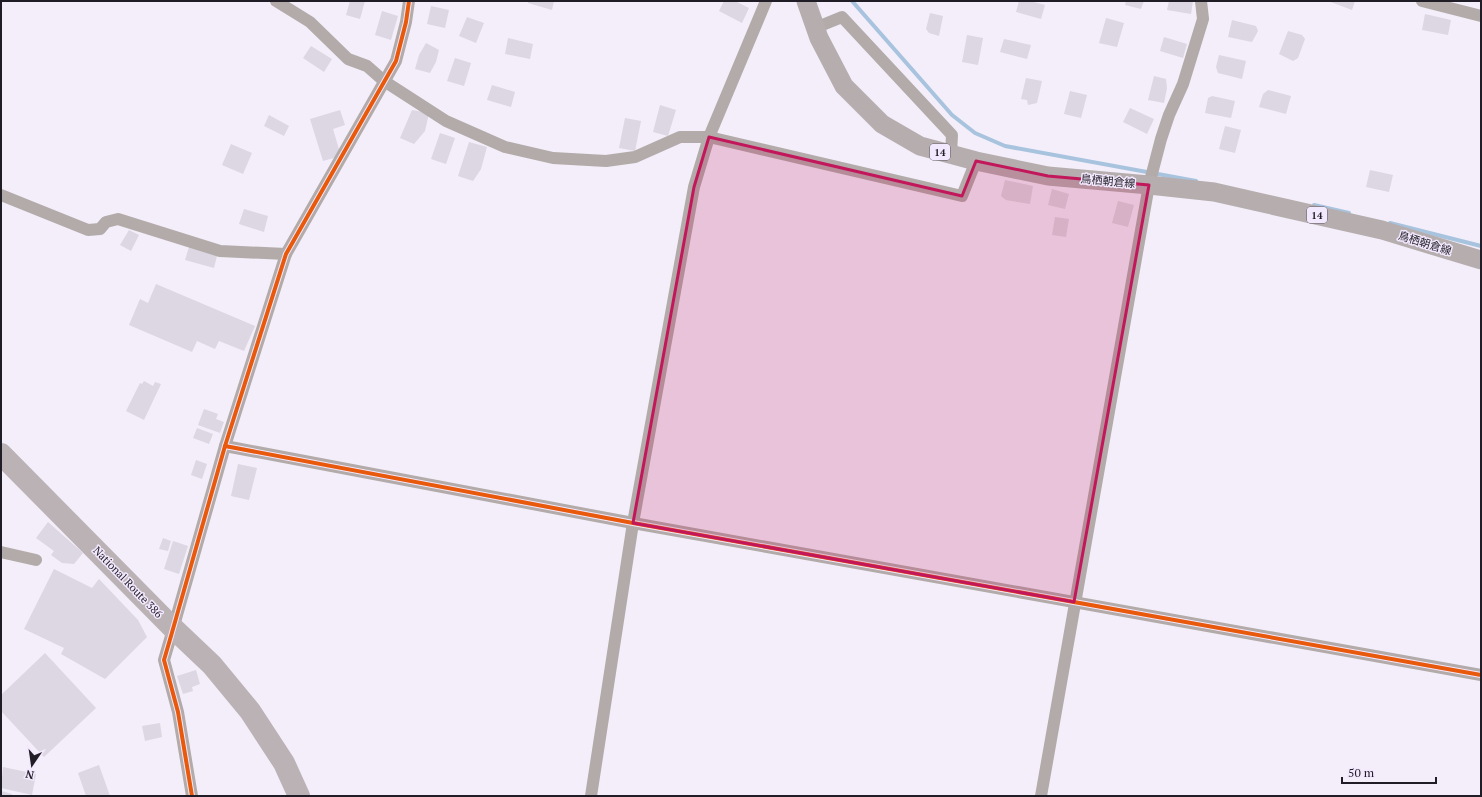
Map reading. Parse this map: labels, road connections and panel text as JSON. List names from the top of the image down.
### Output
{
  "streets": {
    "highway": ["National Route 386"],
    "main road": ["14", "鳥栖朝倉線"]
  },
  "scale_bar": "50 m",
  "north": "bottom"
}
